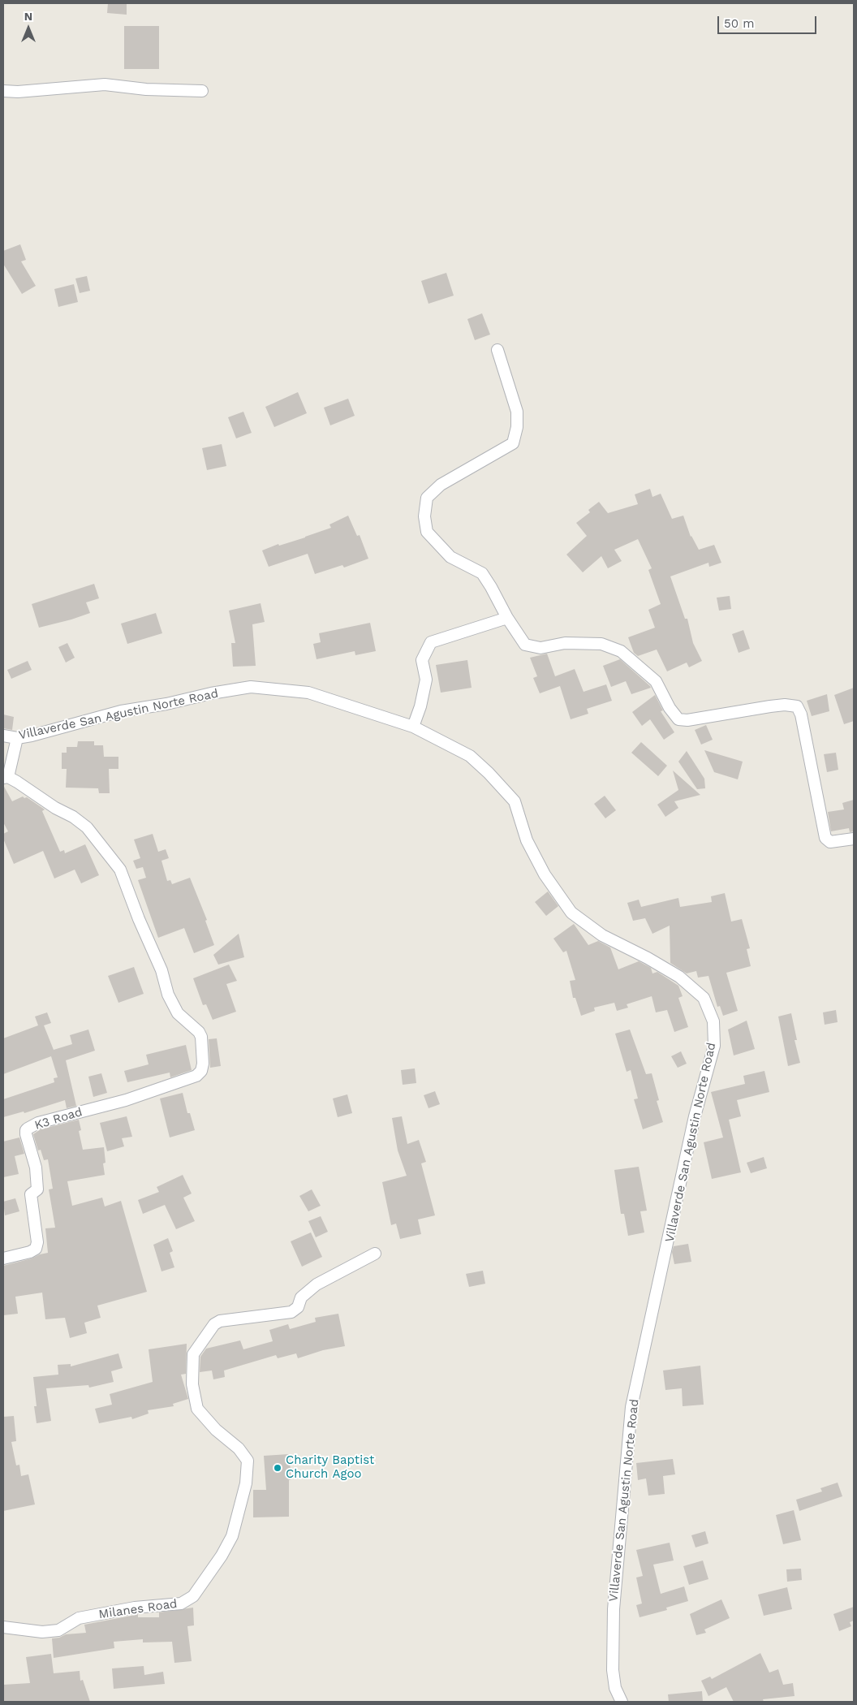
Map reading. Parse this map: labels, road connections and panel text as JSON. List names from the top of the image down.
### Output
{
  "streets": {
    "street": ["Villaverde San Agustin Norte Road", "K3 Road", "Milanes Road"]
  },
  "places": ["Charity Baptist Church Agoo"],
  "scale_bar": "50 m",
  "north": "top"
}
